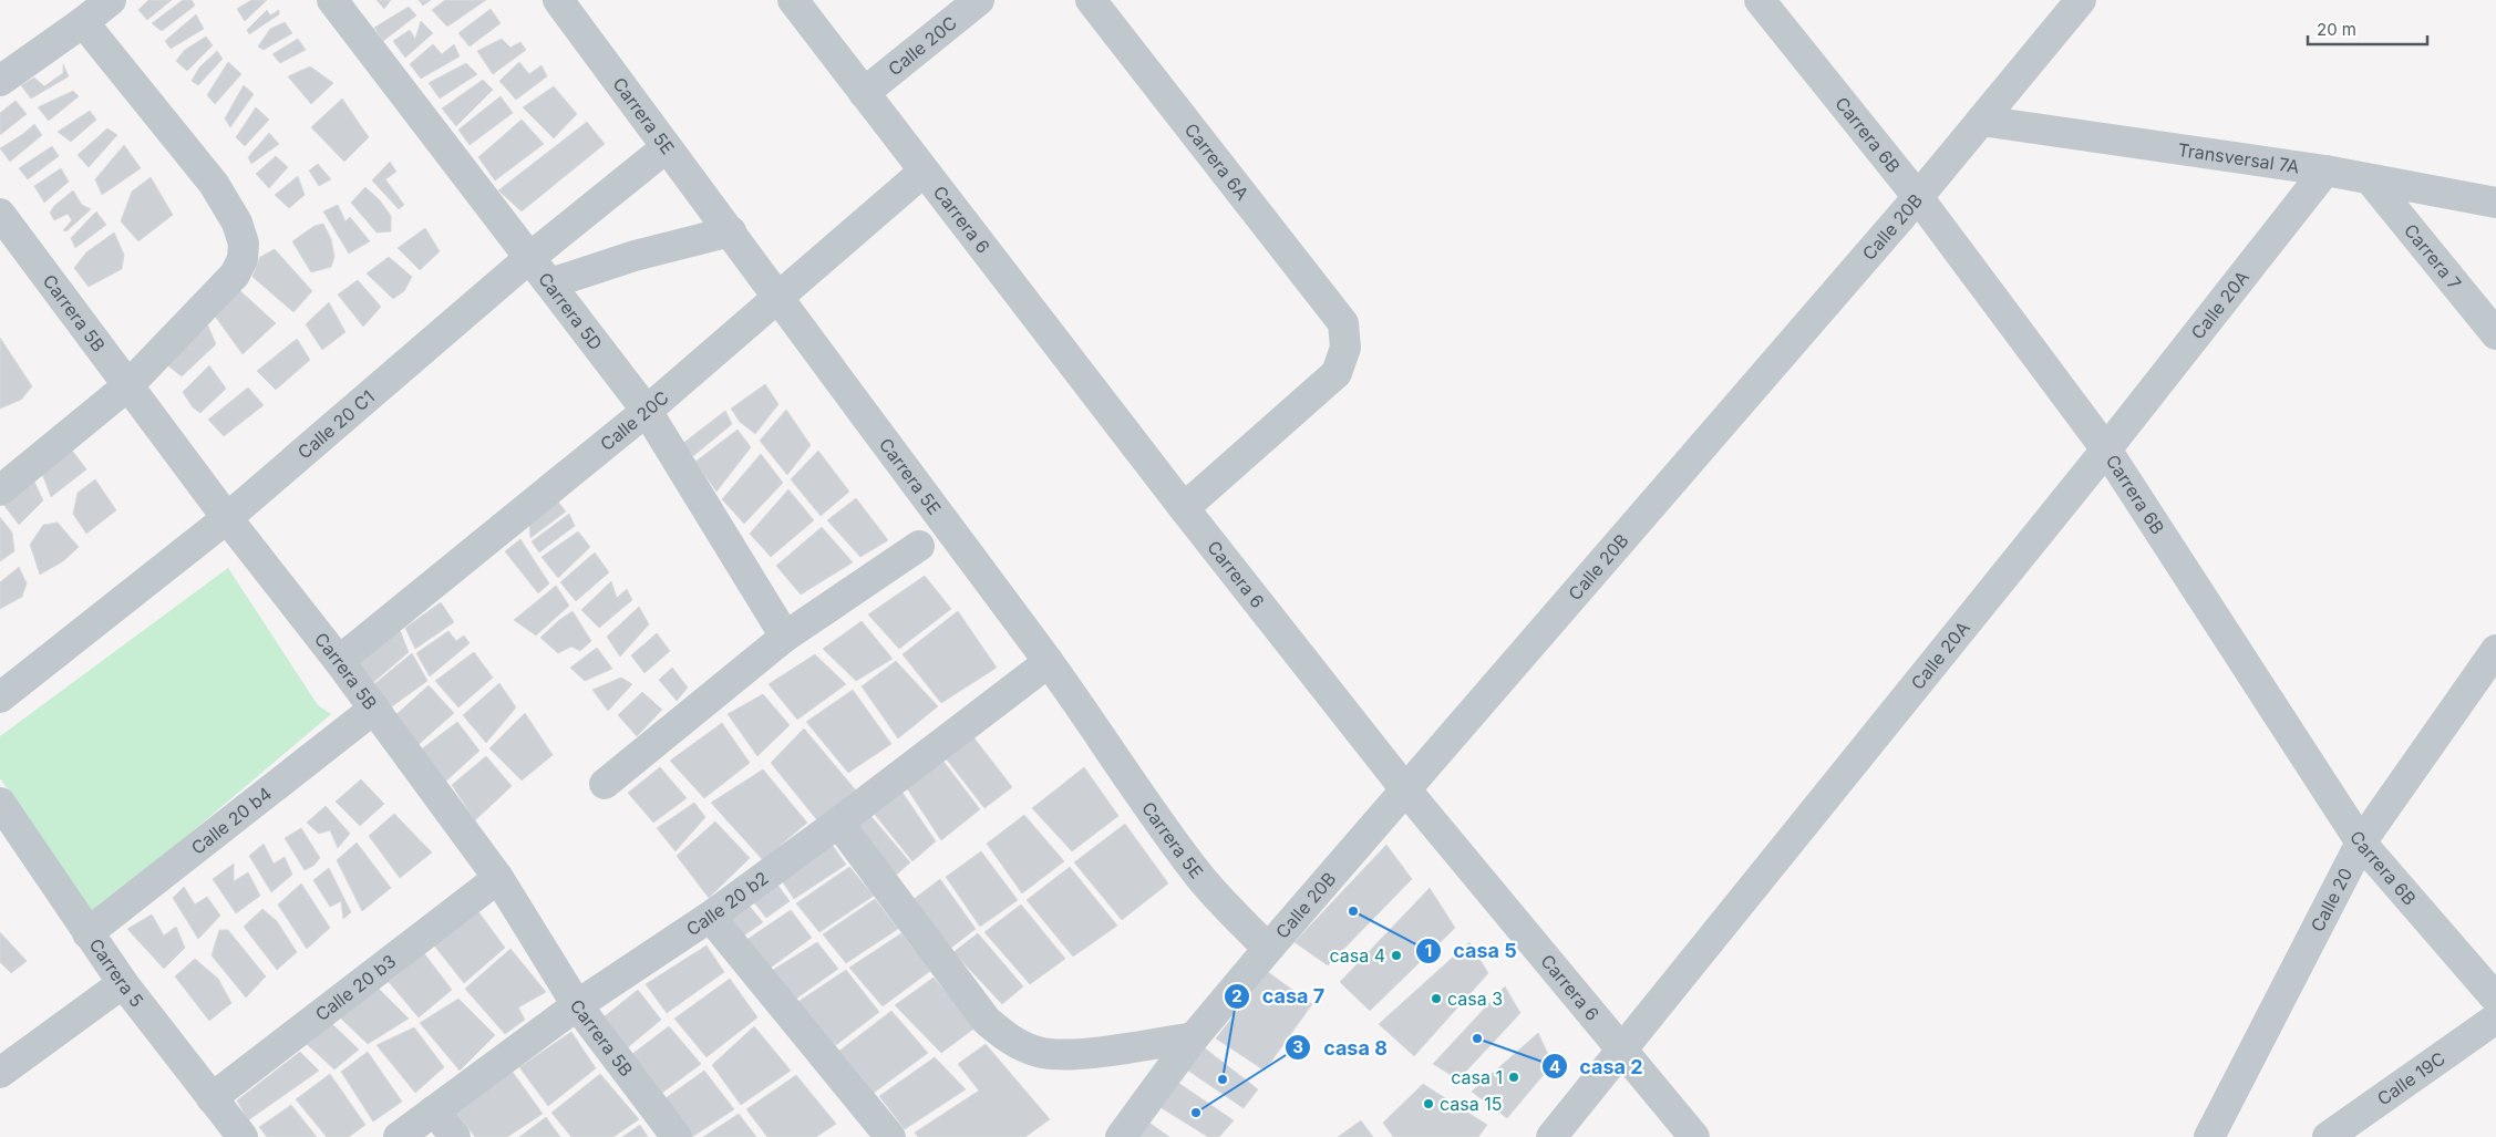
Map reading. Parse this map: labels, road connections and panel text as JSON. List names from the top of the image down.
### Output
{
  "streets": {
    "street": [
      "Calle 20C",
      "Carrera 5E",
      "Carrera 6B",
      "Transversal 7A",
      "Carrera 6A",
      "Carrera 6",
      "Calle 20B",
      "Carrera 7",
      "Calle 20A",
      "Carrera 5D",
      "Carrera 5B",
      "Calle 20 C1",
      "Calle 20 b4",
      "Calle 20",
      "Calle 20 b2",
      "Carrera 5",
      "Calle 20 b3",
      "Calle 19C"
    ]
  },
  "crossings": [
    ["Calle 20C", "Carrera 5E"],
    ["Calle 20C", "Carrera 6"],
    ["Calle 20C", "Carrera 5D"],
    ["Calle 20C", "Carrera 5B"],
    ["Carrera 5E", "Calle 20B"],
    ["Carrera 5E", "Calle 20 C1"],
    ["Carrera 5E", "Calle 20 b2"],
    ["Carrera 6B", "Calle 20B"],
    ["Carrera 6B", "Calle 20A"],
    ["Carrera 6B", "Calle 20"],
    ["Transversal 7A", "Calle 20B"],
    ["Transversal 7A", "Carrera 7"],
    ["Transversal 7A", "Calle 20A"],
    ["Carrera 6A", "Carrera 6"],
    ["Carrera 6", "Calle 20B"],
    ["Carrera 6", "Calle 20A"],
    ["Carrera 5D", "Calle 20 C1"],
    ["Carrera 5B", "Calle 20 C1"],
    ["Carrera 5B", "Calle 20 b4"],
    ["Carrera 5B", "Calle 20 b2"],
    ["Carrera 5B", "Calle 20 b3"],
    ["Calle 20 b4", "Carrera 5"],
    ["Carrera 5", "Calle 20 b3"]
  ],
  "places": [
    "casa 5",
    "casa 4",
    "casa 3",
    "casa 2",
    "casa 1",
    "casa 7",
    "casa 15",
    "casa 8"
  ],
  "scale_bar": "20 m"
}
